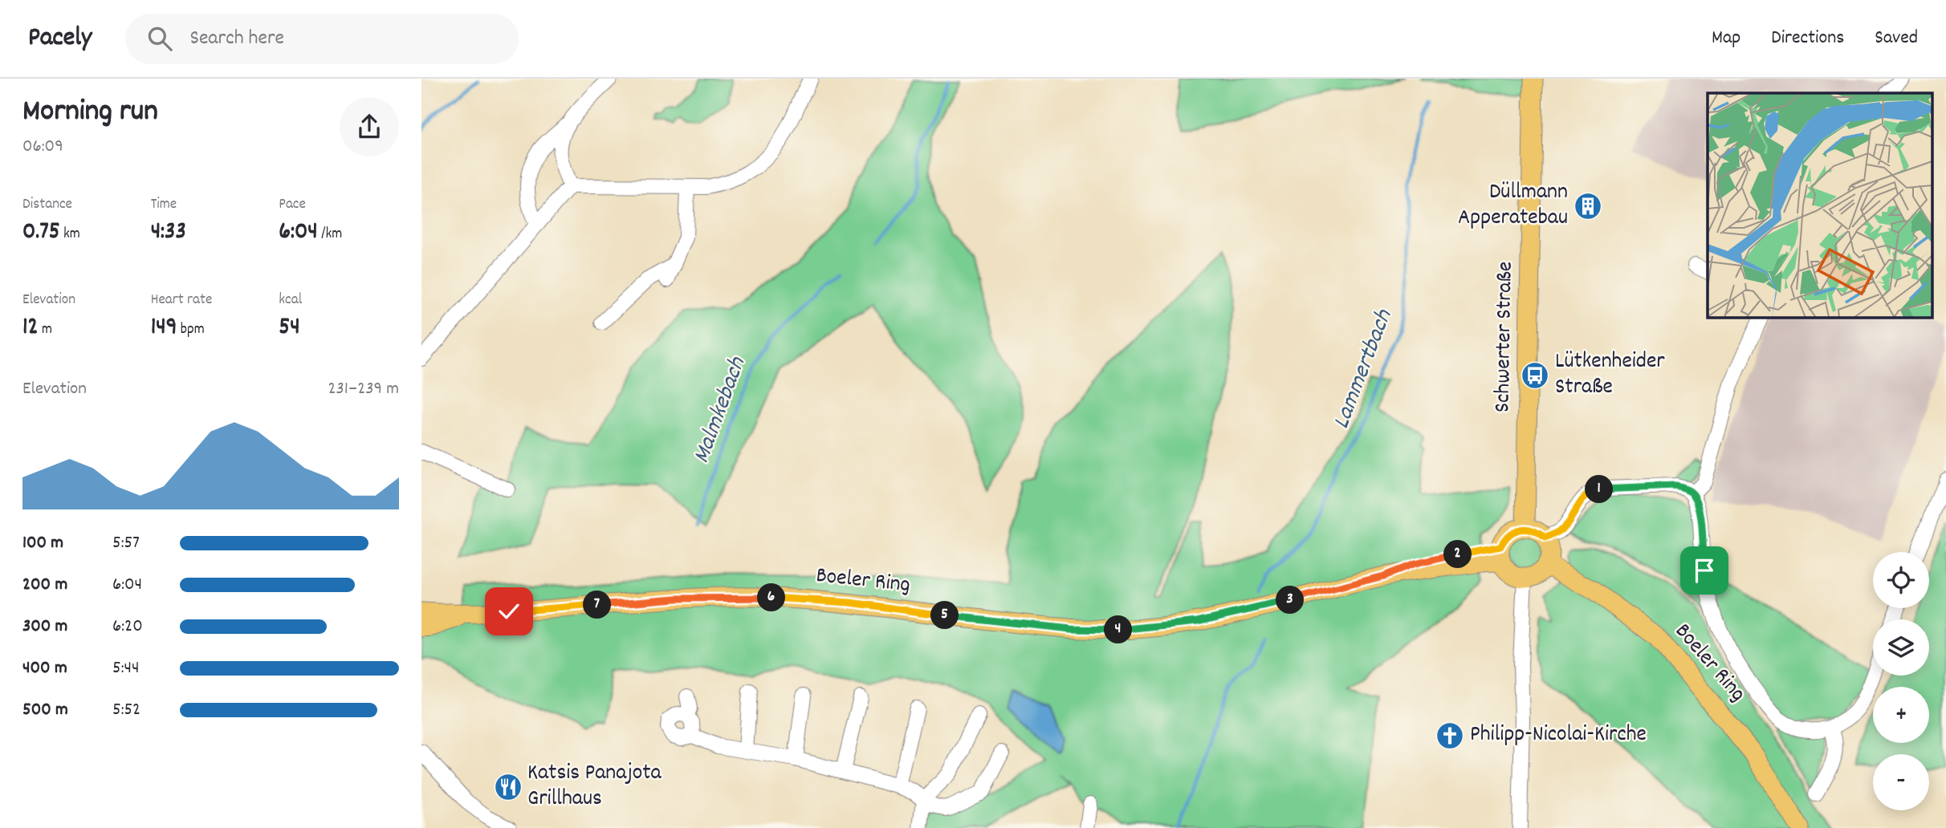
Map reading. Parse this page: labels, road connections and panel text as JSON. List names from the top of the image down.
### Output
{
  "streets": {
    "main road": ["Schwerter Straße", "Boeler Ring"]
  },
  "crossings": [
    ["Schwerter Straße", "Boeler Ring"]
  ],
  "water": ["Lammertbach", "Malmkebach"],
  "places": {
    "building": ["Düllmann Apperatebau"],
    "bus stop": ["Lütkenheider Straße"],
    "church": ["Philipp-Nicolai-Kirche"],
    "restaurant": ["Katsis Panajota Grillhaus"]
  },
  "page": {
    "header": "Pacely",
    "search": "Search here",
    "nav": ["Map", "Directions", "Saved"],
    "heading": ["Morning run", "06:09"],
    "stats": [
      ["Distance", "0.75 km"],
      ["Time", "4:33"],
      ["Pace", "6:04 /km"],
      ["Elevation", "12 m"],
      ["Heart rate", "149 bpm"],
      ["kcal", "54"]
    ],
    "chart": ["Elevation", "231–239 m"],
    "pins": [
      "1",
      "2",
      "6",
      "3",
      "7",
      "5",
      "4"
    ],
    "list": [
      {
        "name": "100 m",
        "note": "5:57"
      },
      {
        "name": "200 m",
        "note": "6:04"
      },
      {
        "name": "300 m",
        "note": "6:20"
      },
      {
        "name": "400 m",
        "note": "5:44"
      },
      {
        "name": "500 m",
        "note": "5:52"
      }
    ],
    "map_buttons": ["+", "−"]
  }
}
